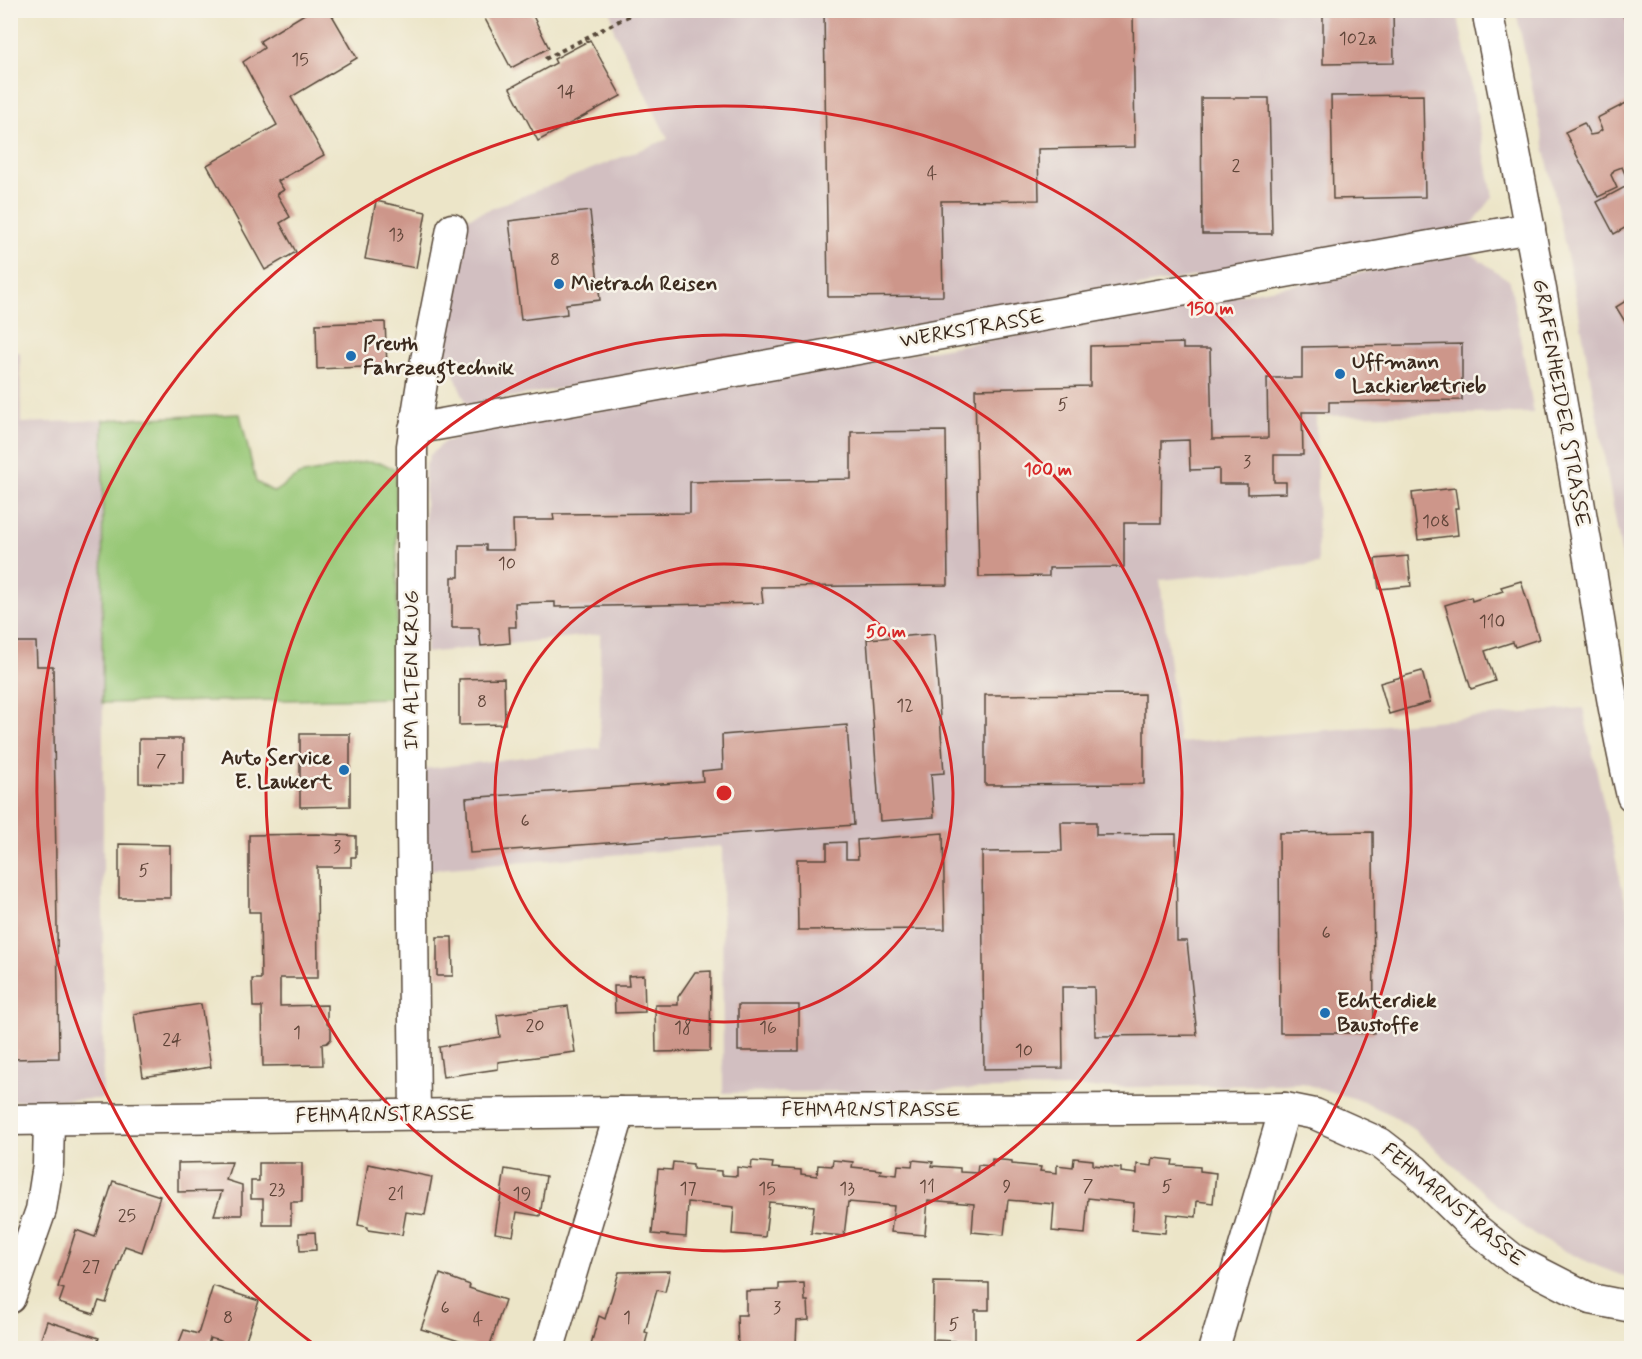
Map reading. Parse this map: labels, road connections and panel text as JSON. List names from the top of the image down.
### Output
{
  "streets": {
    "street": [
      "WERKSTRASSE",
      "GRAFENHEIDER STRASSE",
      "IM ALTEN KRUG",
      "FEHMARNSTRASSE"
    ]
  },
  "crossings": [
    ["WERKSTRASSE", "GRAFENHEIDER STRASSE"],
    ["WERKSTRASSE", "IM ALTEN KRUG"],
    ["IM ALTEN KRUG", "FEHMARNSTRASSE"]
  ],
  "places": [
    "Mietrach Reisen",
    "Preuth Fahrzeugtechnik",
    "Uffmann Lackierbetrieb",
    "Auto Service E. Laukert",
    "Echterdiek Baustoffe"
  ],
  "house_numbers": [
    "102a",
    "15",
    "14",
    "2",
    "4",
    "13",
    "8",
    "5",
    "3",
    "108",
    "10",
    "110",
    "8",
    "12",
    "7",
    "6",
    "3",
    "5",
    "6",
    "20",
    "18",
    "16",
    "1",
    "24",
    "10",
    "7",
    "11",
    "9",
    "5",
    "17",
    "15",
    "13",
    "23",
    "21",
    "19",
    "25",
    "27",
    "6",
    "3",
    "8",
    "1",
    "4",
    "5"
  ],
  "rings": ["150 m", "100 m", "50 m"]
}
